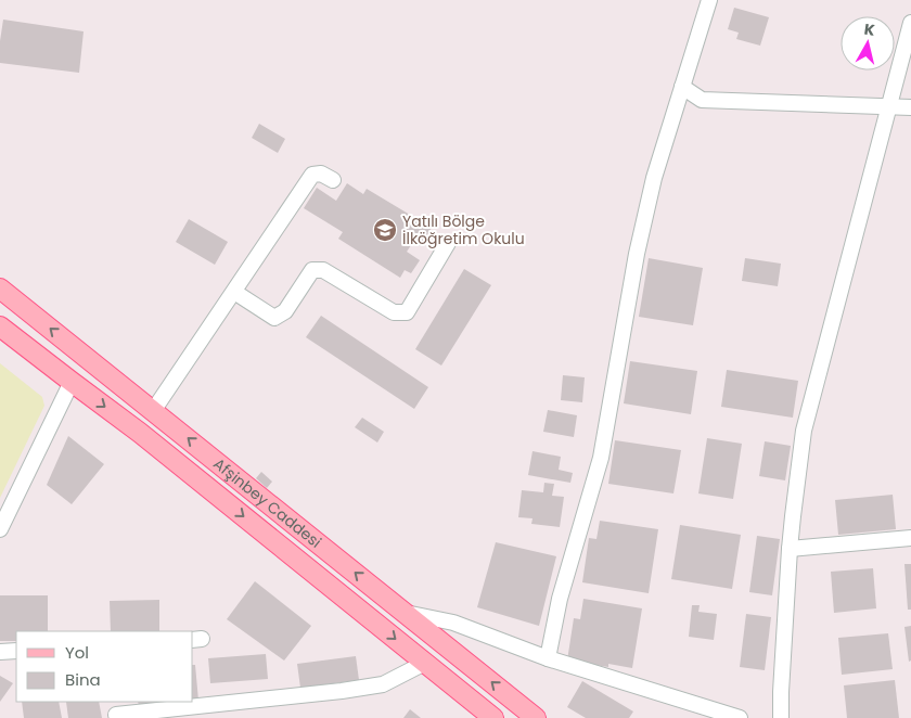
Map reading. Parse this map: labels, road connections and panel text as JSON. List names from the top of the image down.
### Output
{
  "streets": {
    "main road": ["Afşinbey Caddesi"]
  },
  "places": {
    "school or university": ["Yatılı Bölge İlköğretim Okulu"]
  },
  "legend": ["Yol", "Bina"],
  "north": "top"
}
